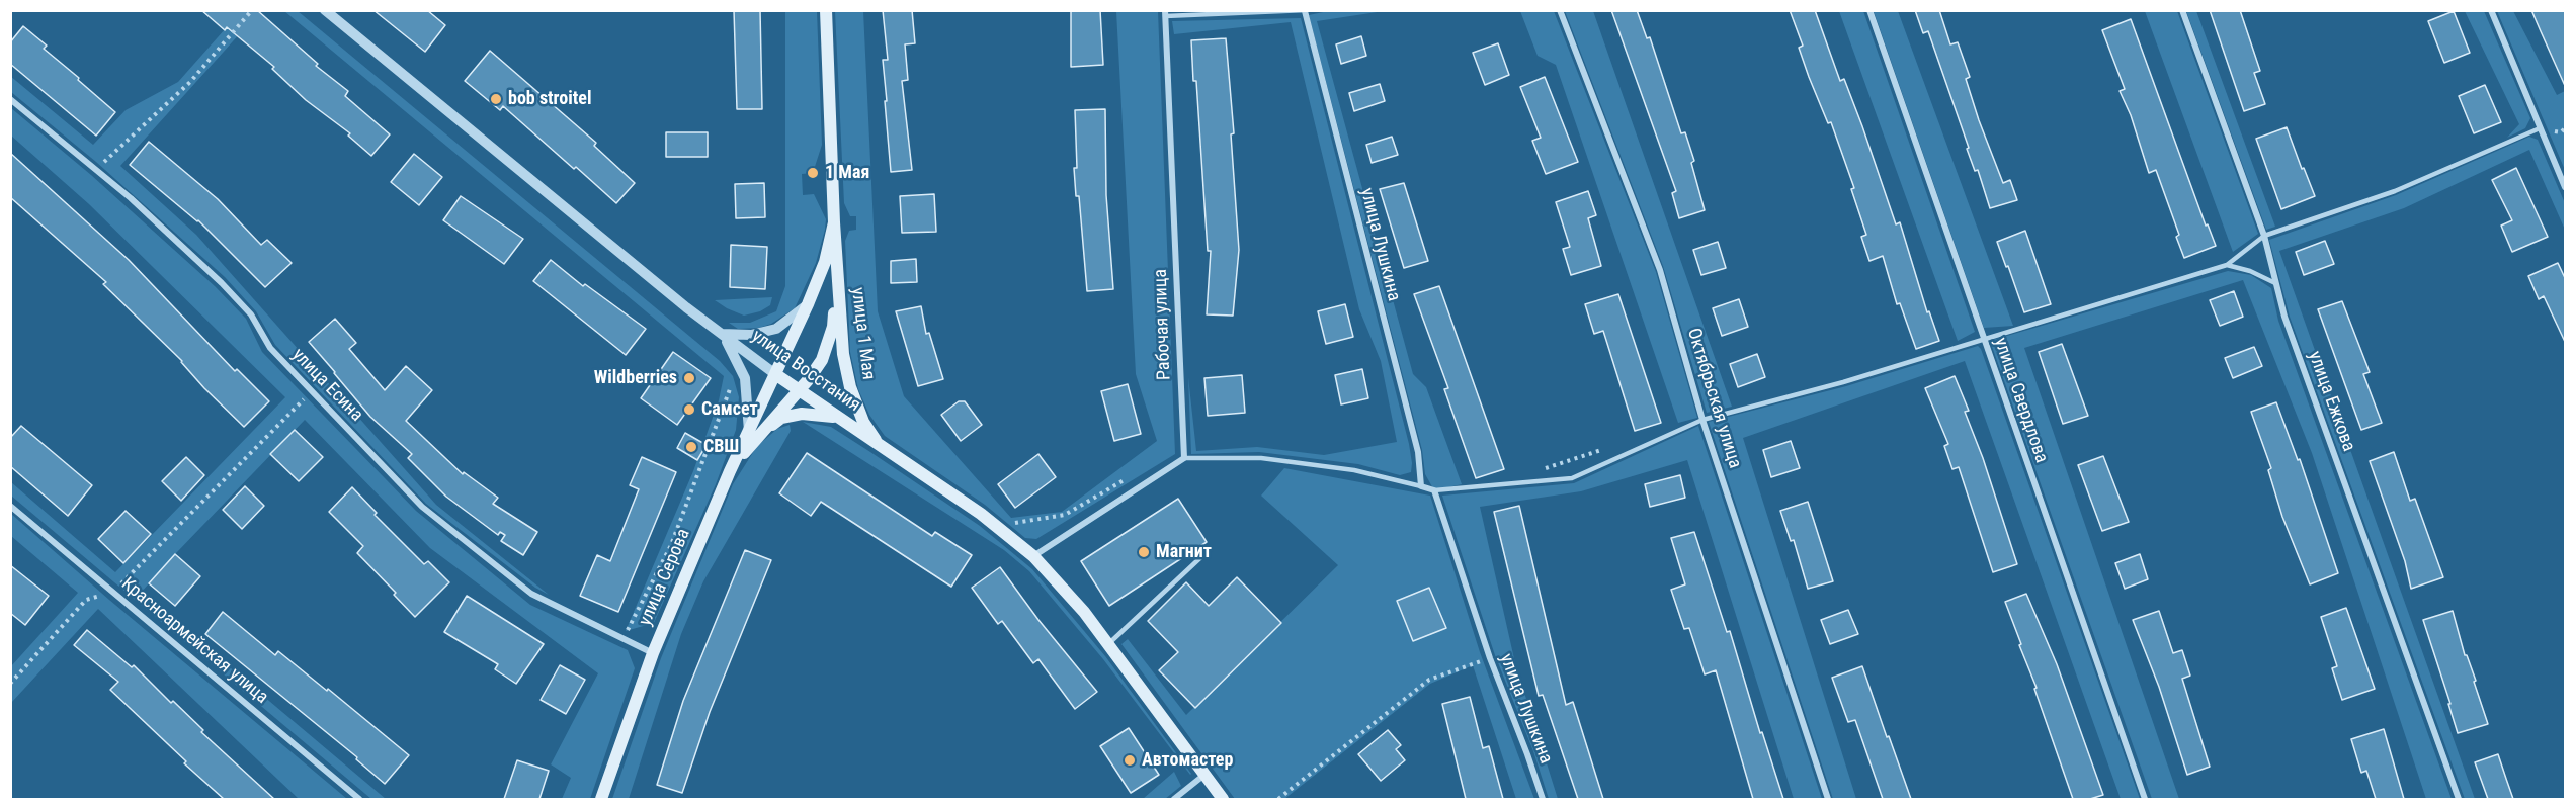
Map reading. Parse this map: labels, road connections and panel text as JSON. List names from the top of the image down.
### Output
{
  "streets": {
    "main road": ["улица 1 Мая", "улица Восстания", "улица Серова"],
    "street": [
      "улица Лушкина",
      "Рабочая улица",
      "улица Есина",
      "Октябрьская улица",
      "улица Свердлова",
      "улица Ежкова",
      "Красноармейская улица"
    ]
  },
  "crossings": [
    ["улица 1 Мая", "улица Восстания"],
    ["улица 1 Мая", "улица Серова"],
    ["улица Восстания", "улица Серова"],
    ["улица Есина", "улица Серова"]
  ],
  "places": [
    "bob stroitel",
    "1 Мая",
    "Wildberries",
    "Самсет",
    "СВШ",
    "Магнит",
    "Автомастер"
  ]
}
